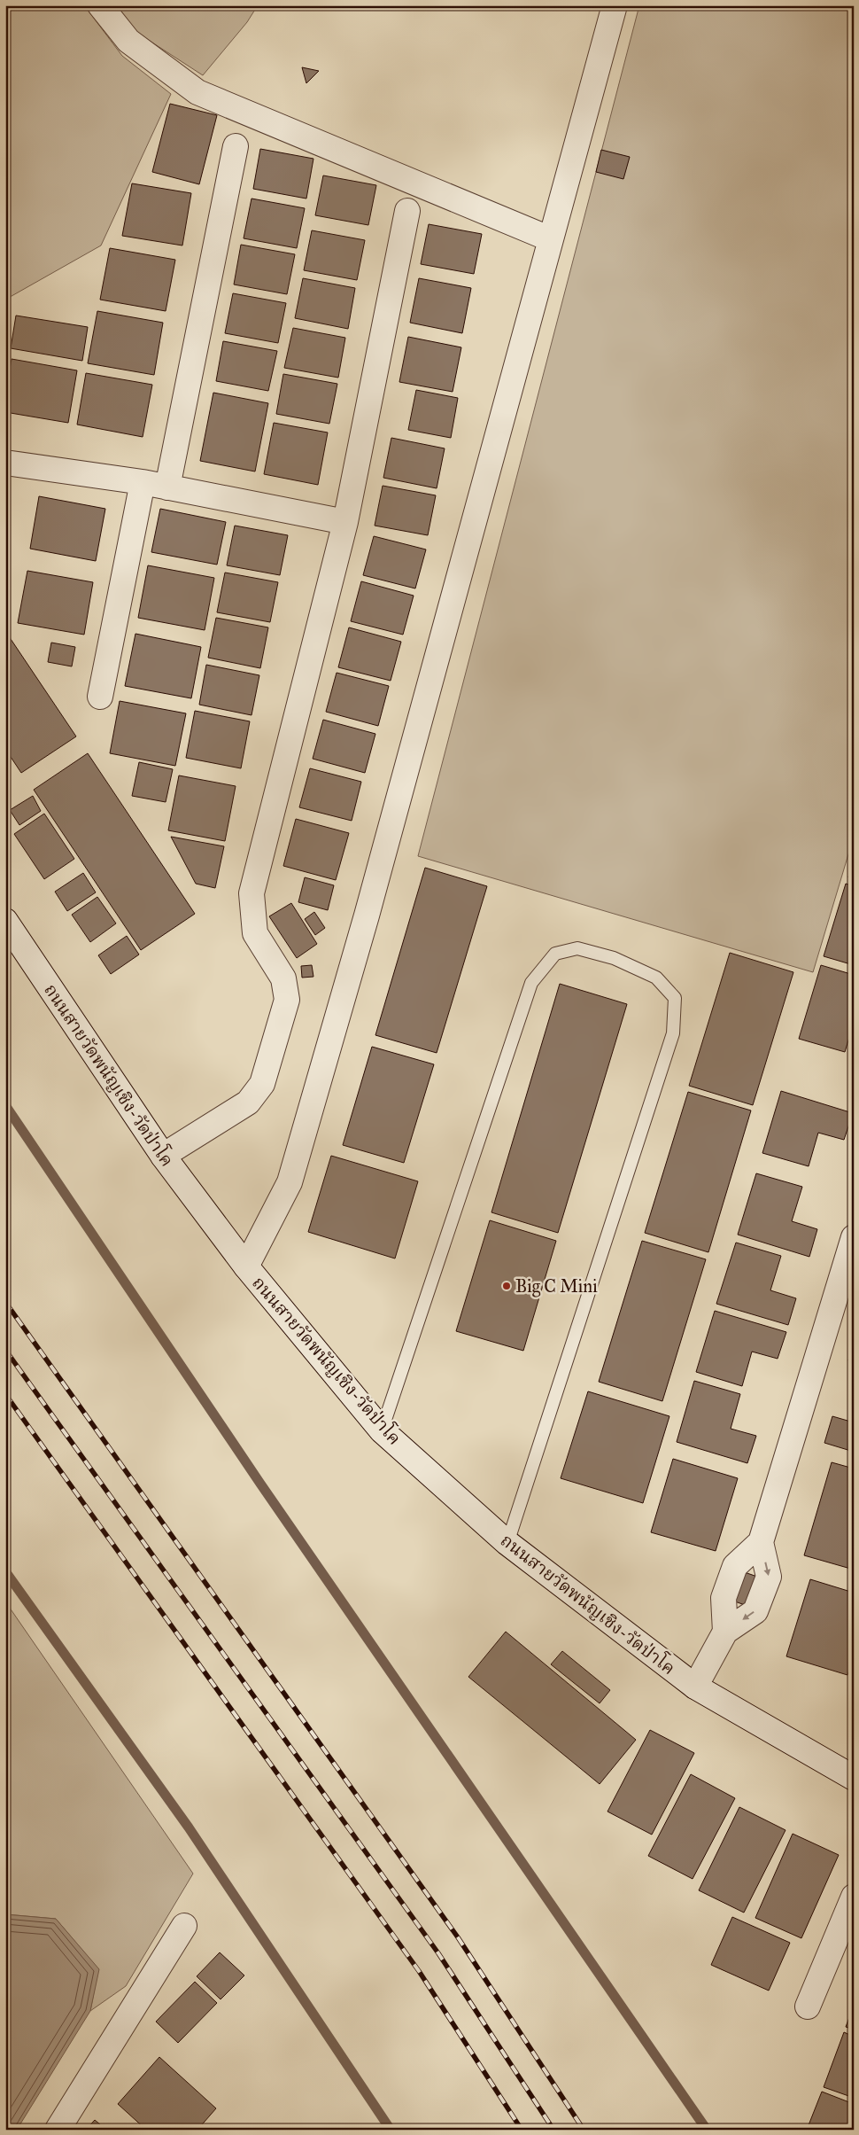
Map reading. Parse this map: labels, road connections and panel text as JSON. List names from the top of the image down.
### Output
{
  "streets": {
    "street": ["ถนนสายวัดพนัญเชิง-วัดป่าโค"]
  },
  "places": ["Big C Mini"]
}
